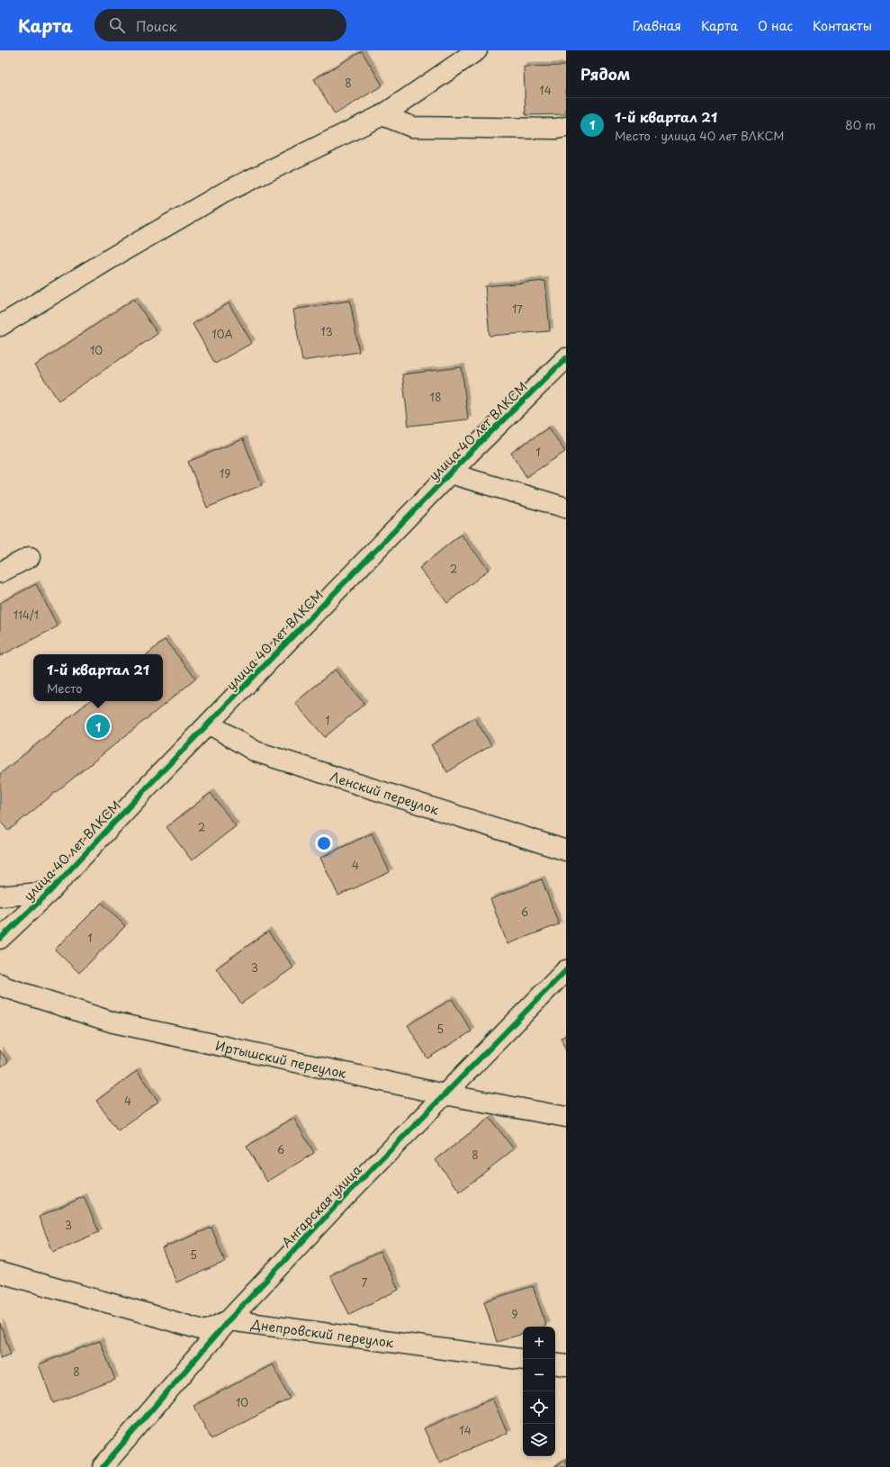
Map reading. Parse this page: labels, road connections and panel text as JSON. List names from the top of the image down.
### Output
{
  "streets": {
    "street": [
      "улица 40 лет ВЛКСМ",
      "Ленский переулок",
      "Иртышский переулок",
      "Ангарская улица",
      "Днепровский переулок"
    ]
  },
  "crossings": [
    ["улица 40 лет ВЛКСМ", "Ленский переулок"],
    ["Иртышский переулок", "Ангарская улица"],
    ["Ангарская улица", "Днепровский переулок"]
  ],
  "house_numbers": [
    "8",
    "14",
    "17",
    "13",
    "10А",
    "10",
    "18",
    "1",
    "19",
    "2",
    "114/1",
    "1",
    "2",
    "4",
    "6",
    "1",
    "3",
    "5",
    "4",
    "6",
    "8",
    "3",
    "5",
    "7",
    "9",
    "8",
    "10",
    "14"
  ],
  "page": {
    "header": "Карта",
    "search": "Поиск",
    "nav": [
      "Главная",
      "Карта",
      "О нас",
      "Контакты"
    ],
    "heading": "Рядом",
    "list": [
      {
        "mark": "1",
        "name": "1-й квартал 21",
        "note": "Место · улица 40 лет ВЛКСМ",
        "value": "80 m"
      }
    ],
    "popup": ["1-й квартал 21", "Место"],
    "pins": "1",
    "map_buttons": ["+", "−"]
  }
}
